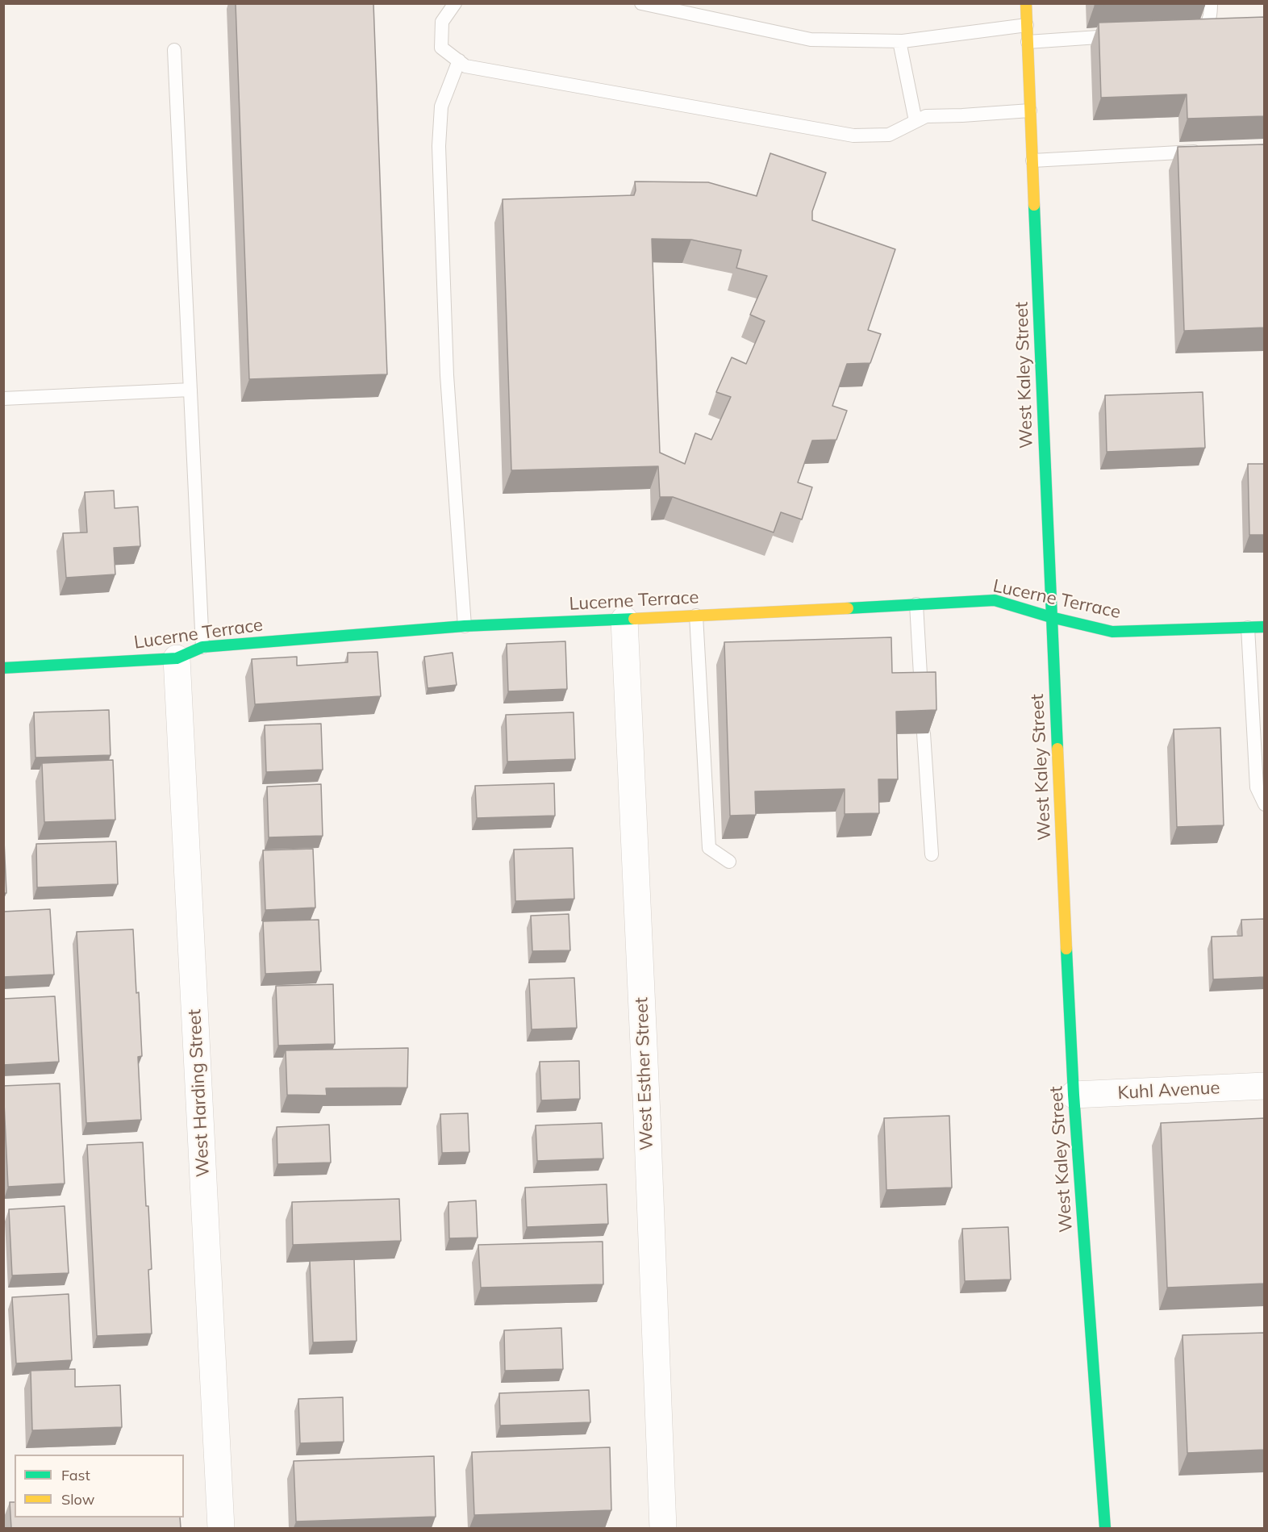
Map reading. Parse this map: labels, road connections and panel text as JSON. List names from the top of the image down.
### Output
{
  "streets": {
    "street": [
      "West Kaley Street",
      "Lucerne Terrace",
      "West Esther Street",
      "Kuhl Avenue",
      "West Harding Street"
    ]
  },
  "crossings": [
    ["West Kaley Street", "Lucerne Terrace"],
    ["West Kaley Street", "Kuhl Avenue"],
    ["Lucerne Terrace", "West Esther Street"],
    ["Lucerne Terrace", "West Harding Street"]
  ],
  "legend": ["Fast", "Slow"]
}
